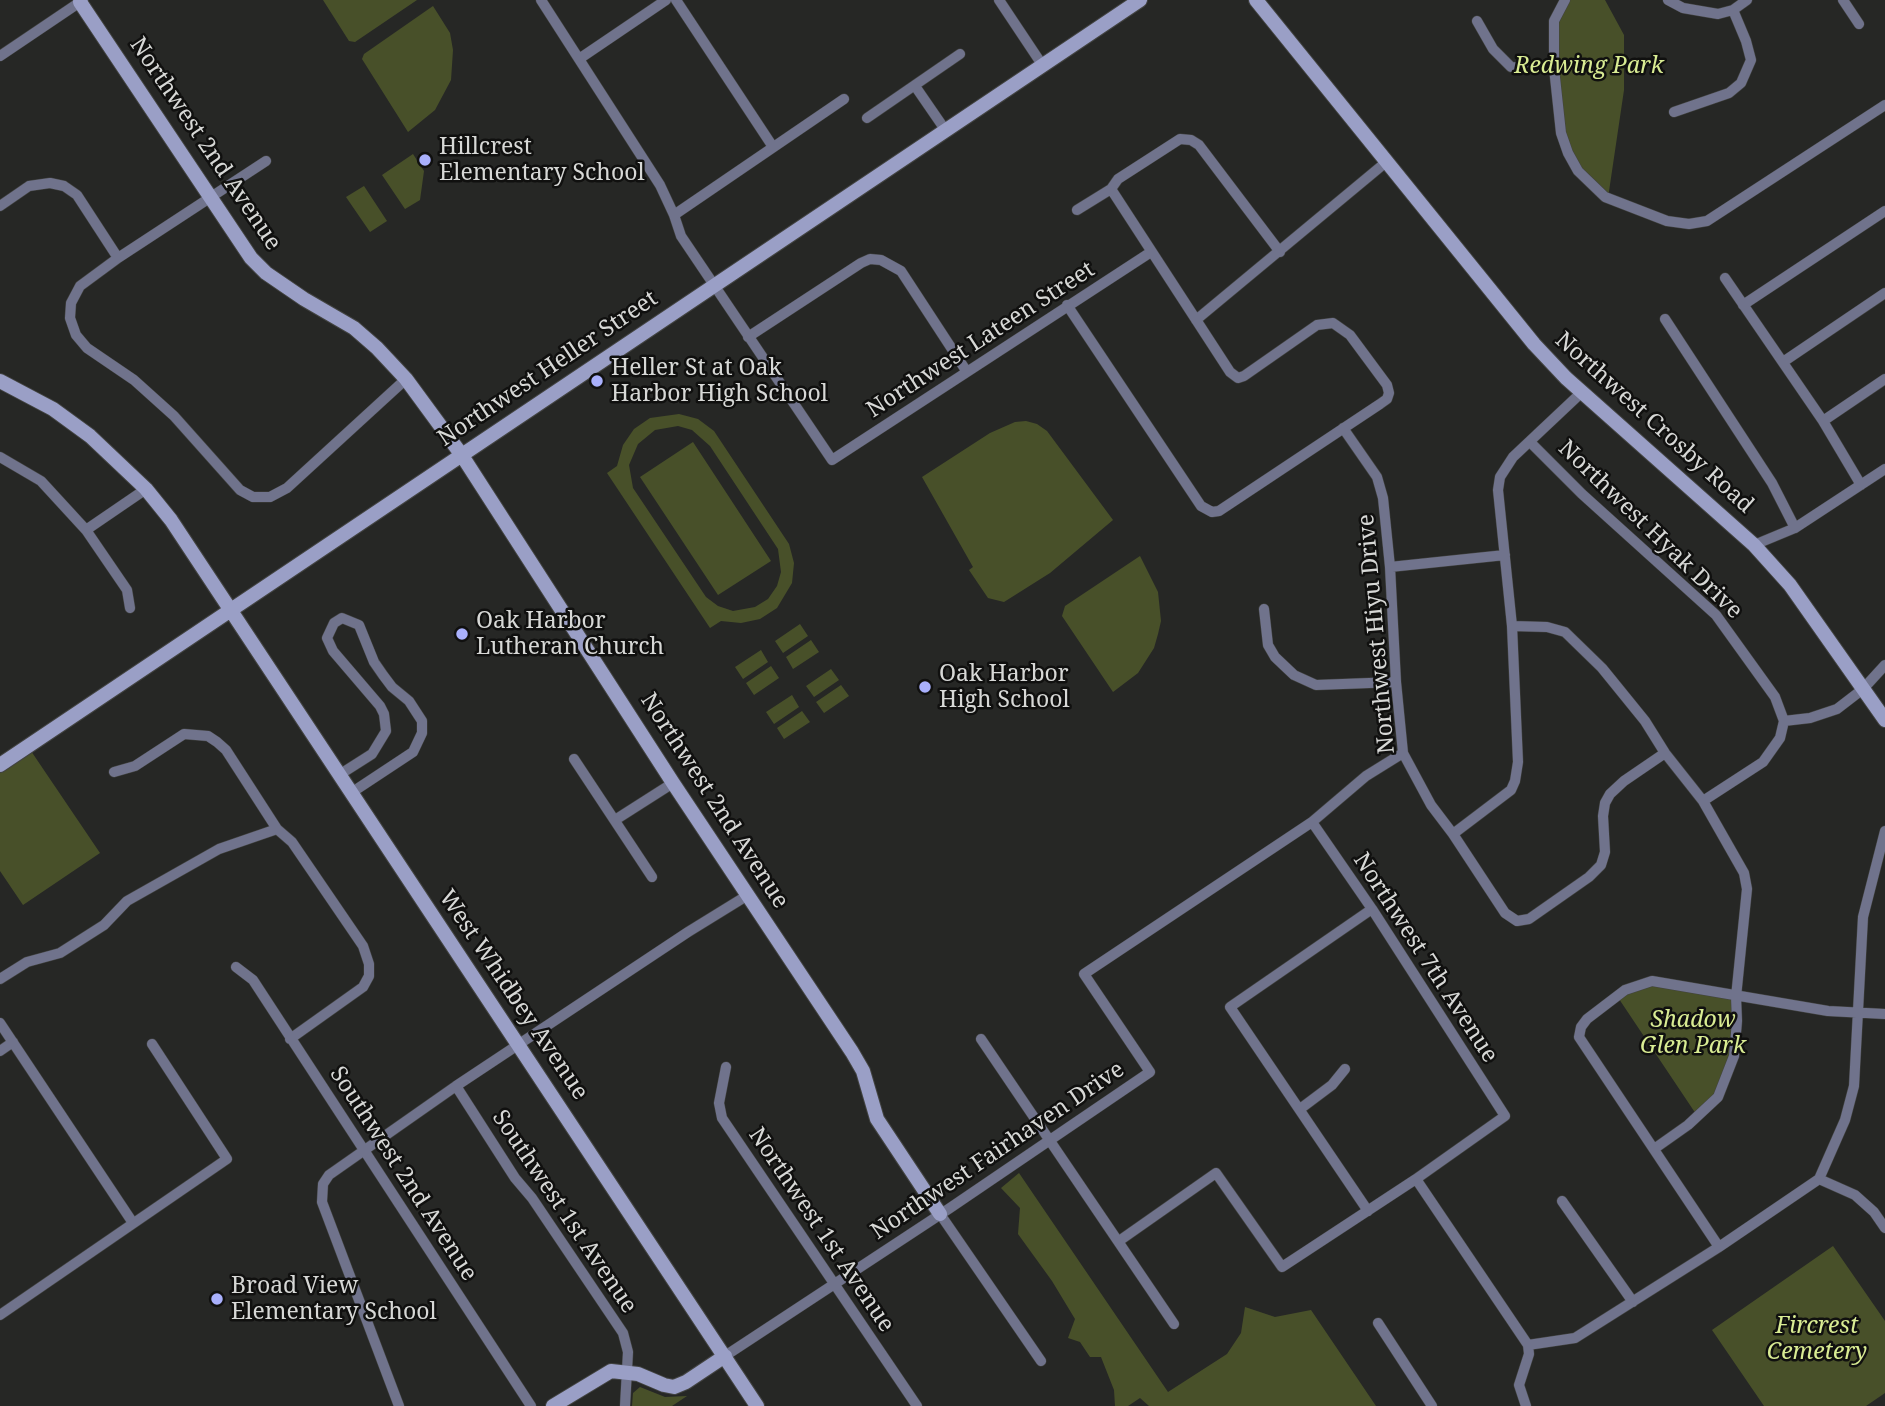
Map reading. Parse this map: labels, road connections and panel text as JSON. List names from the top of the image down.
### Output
{
  "streets": {
    "street": [
      "Northwest 2nd Avenue",
      "Northwest Lateen Street",
      "Northwest Heller Street",
      "Northwest Crosby Road",
      "Northwest Hyak Drive",
      "Northwest Hiyu Drive",
      "Northwest 7th Avenue",
      "West Whidbey Avenue",
      "Northwest Fairhaven Drive",
      "Southwest 2nd Avenue",
      "Southwest 1st Avenue",
      "Northwest 1st Avenue"
    ]
  },
  "crossings": [
    ["Northwest 2nd Avenue", "Northwest Heller Street"],
    ["Northwest 2nd Avenue", "Northwest Fairhaven Drive"],
    ["Northwest Heller Street", "West Whidbey Avenue"],
    ["Northwest Hiyu Drive", "Northwest Fairhaven Drive"],
    ["Northwest 7th Avenue", "Northwest Fairhaven Drive"],
    ["West Whidbey Avenue", "Northwest Fairhaven Drive"],
    ["Northwest Fairhaven Drive", "Northwest 1st Avenue"]
  ],
  "parks": ["Redwing Park", "Shadow Glen Park", "Fircrest Cemetery"],
  "places": [
    "Hillcrest Elementary School",
    "Heller St at Oak Harbor High School",
    "Oak Harbor Lutheran Church",
    "Oak Harbor High School",
    "Broad View Elementary School"
  ]
}
